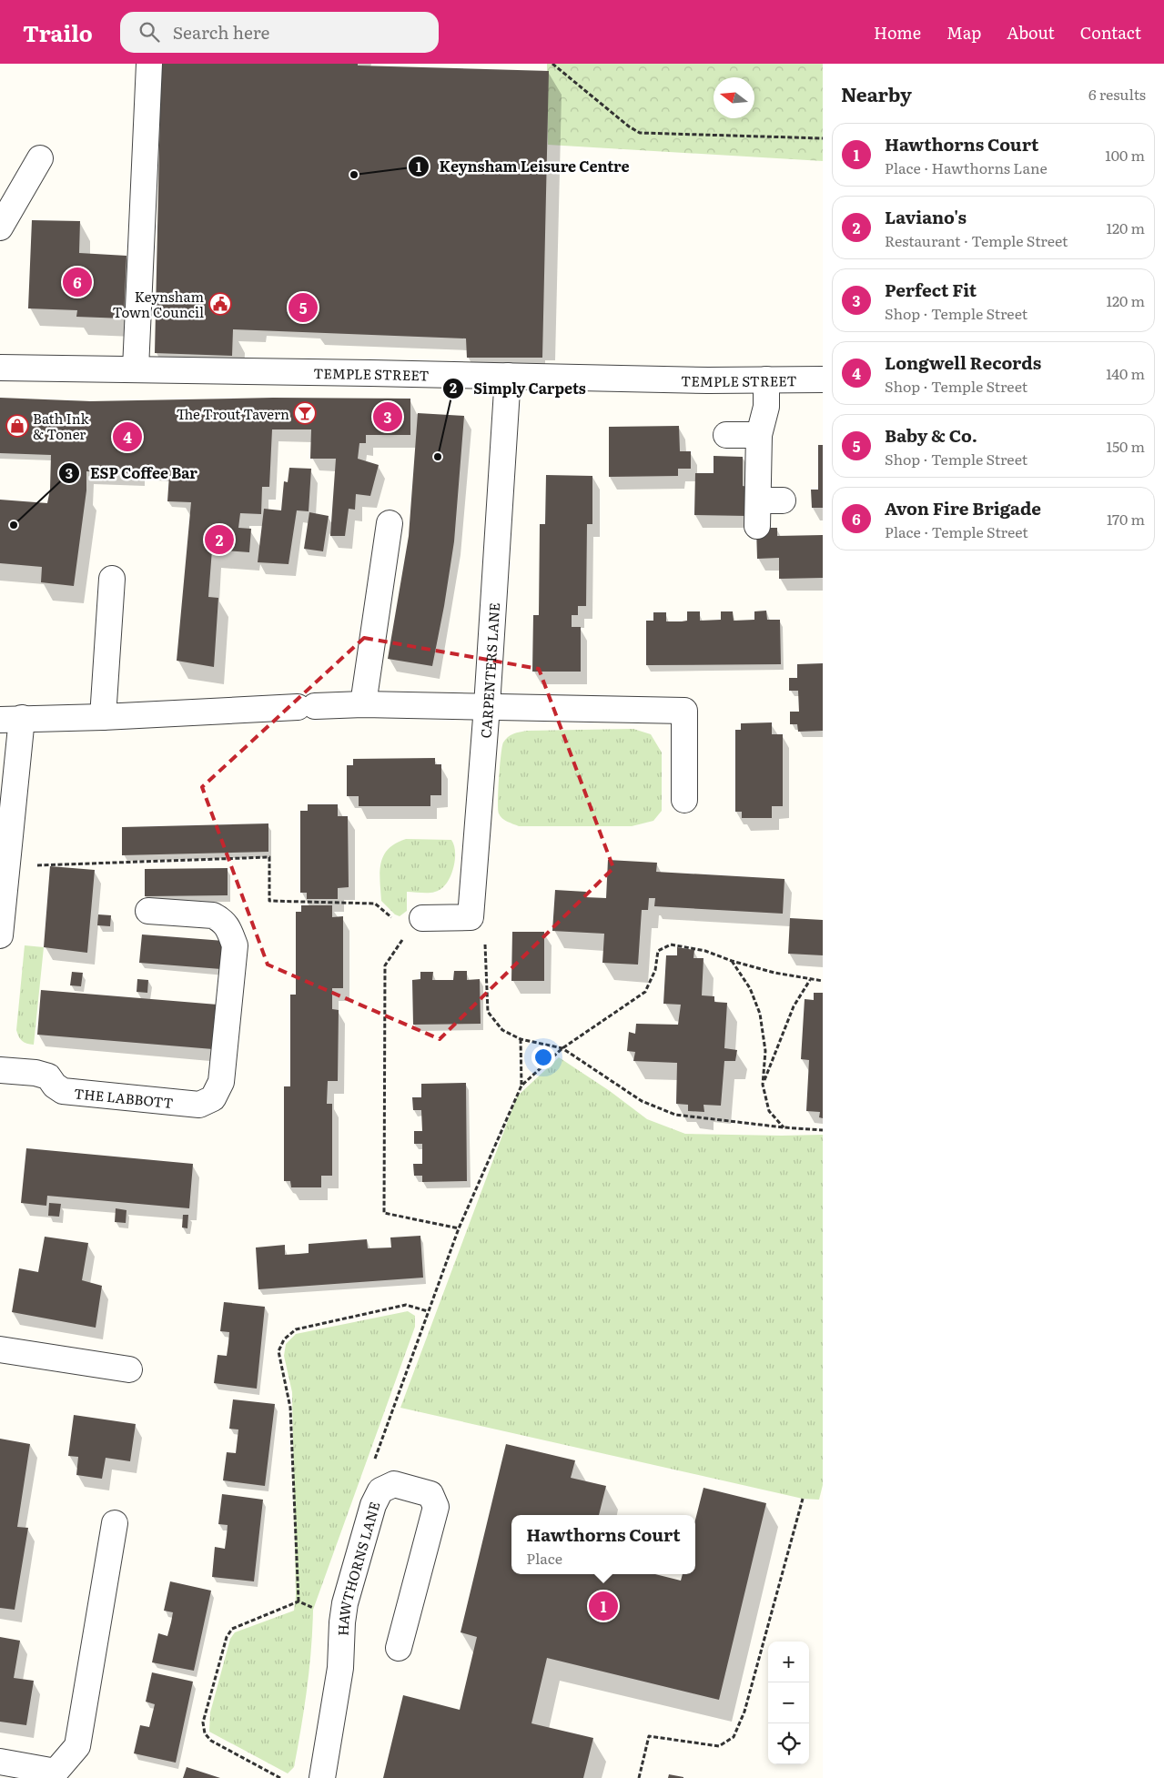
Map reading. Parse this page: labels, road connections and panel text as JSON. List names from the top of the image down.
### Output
{
  "streets": {
    "street": [
      "TEMPLE STREET",
      "CARPENTERS LANE",
      "THE LABBOTT",
      "HAWTHORNS LANE"
    ]
  },
  "crossings": [
    ["TEMPLE STREET", "CARPENTERS LANE"]
  ],
  "places": {
    "other": ["Keynsham Leisure Centre", "Simply Carpets", "ESP Coffee Bar"],
    "public building": ["Keynsham Town Council"],
    "bar": ["The Trout Tavern"],
    "shop": ["Bath Ink & Toner"]
  },
  "north": "left",
  "page": {
    "header": "Trailo",
    "search": "Search here",
    "nav": [
      "Home",
      "Map",
      "About",
      "Contact"
    ],
    "heading": ["Nearby", "6 results"],
    "list": [
      {
        "mark": "1",
        "name": "Hawthorns Court",
        "note": "Place · Hawthorns Lane",
        "value": "100 m"
      },
      {
        "mark": "2",
        "name": "Laviano's",
        "note": "Restaurant · Temple Street",
        "value": "120 m"
      },
      {
        "mark": "3",
        "name": "Perfect Fit",
        "note": "Shop · Temple Street",
        "value": "120 m"
      },
      {
        "mark": "4",
        "name": "Longwell Records",
        "note": "Shop · Temple Street",
        "value": "140 m"
      },
      {
        "mark": "5",
        "name": "Baby & Co.",
        "note": "Shop · Temple Street",
        "value": "150 m"
      },
      {
        "mark": "6",
        "name": "Avon Fire Brigade",
        "note": "Place · Temple Street",
        "value": "170 m"
      }
    ],
    "pins": [
      "6",
      "5",
      "3",
      "4",
      "2",
      "1"
    ],
    "popup": ["Hawthorns Court", "Place"],
    "map_buttons": ["+", "−"]
  }
}
